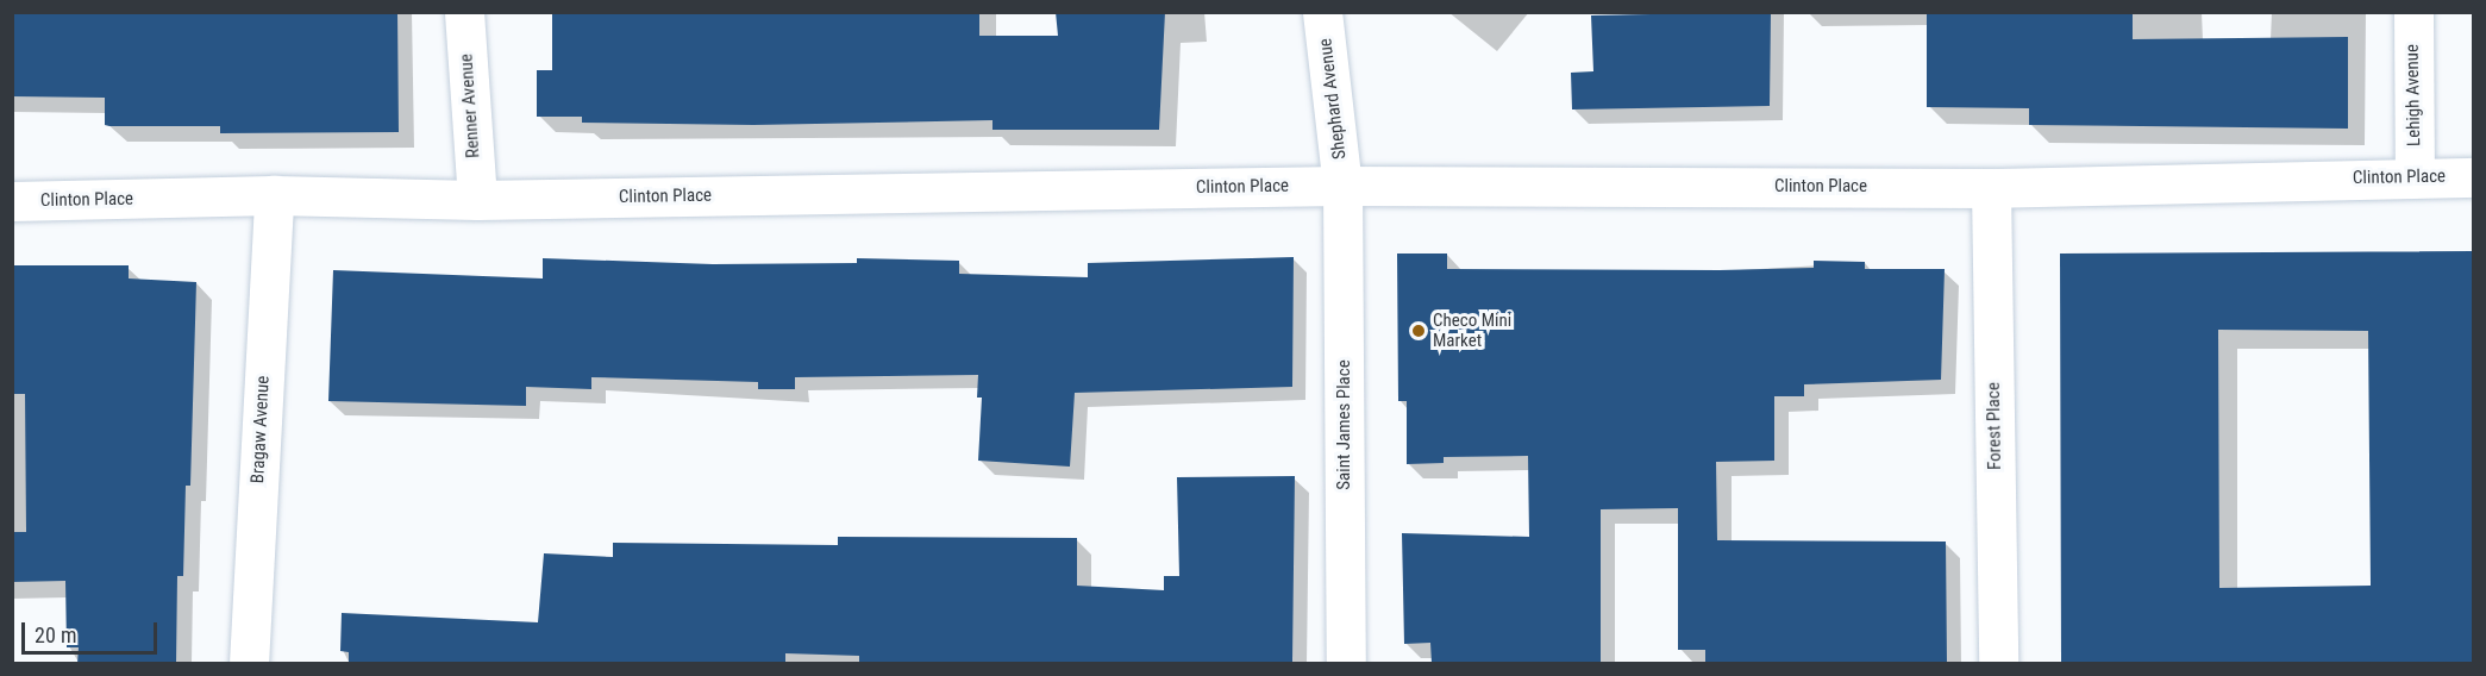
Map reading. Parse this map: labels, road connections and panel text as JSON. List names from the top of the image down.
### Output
{
  "streets": {
    "street": [
      "Lehigh Avenue",
      "Shephard Avenue",
      "Renner Avenue",
      "Clinton Place",
      "Saint James Place",
      "Forest Place",
      "Bragaw Avenue"
    ]
  },
  "crossings": [
    ["Lehigh Avenue", "Clinton Place"],
    ["Shephard Avenue", "Clinton Place"],
    ["Shephard Avenue", "Saint James Place"],
    ["Renner Avenue", "Clinton Place"],
    ["Clinton Place", "Saint James Place"],
    ["Clinton Place", "Forest Place"],
    ["Clinton Place", "Bragaw Avenue"]
  ],
  "places": ["Checo Mini Market"],
  "scale_bar": "20 m"
}
